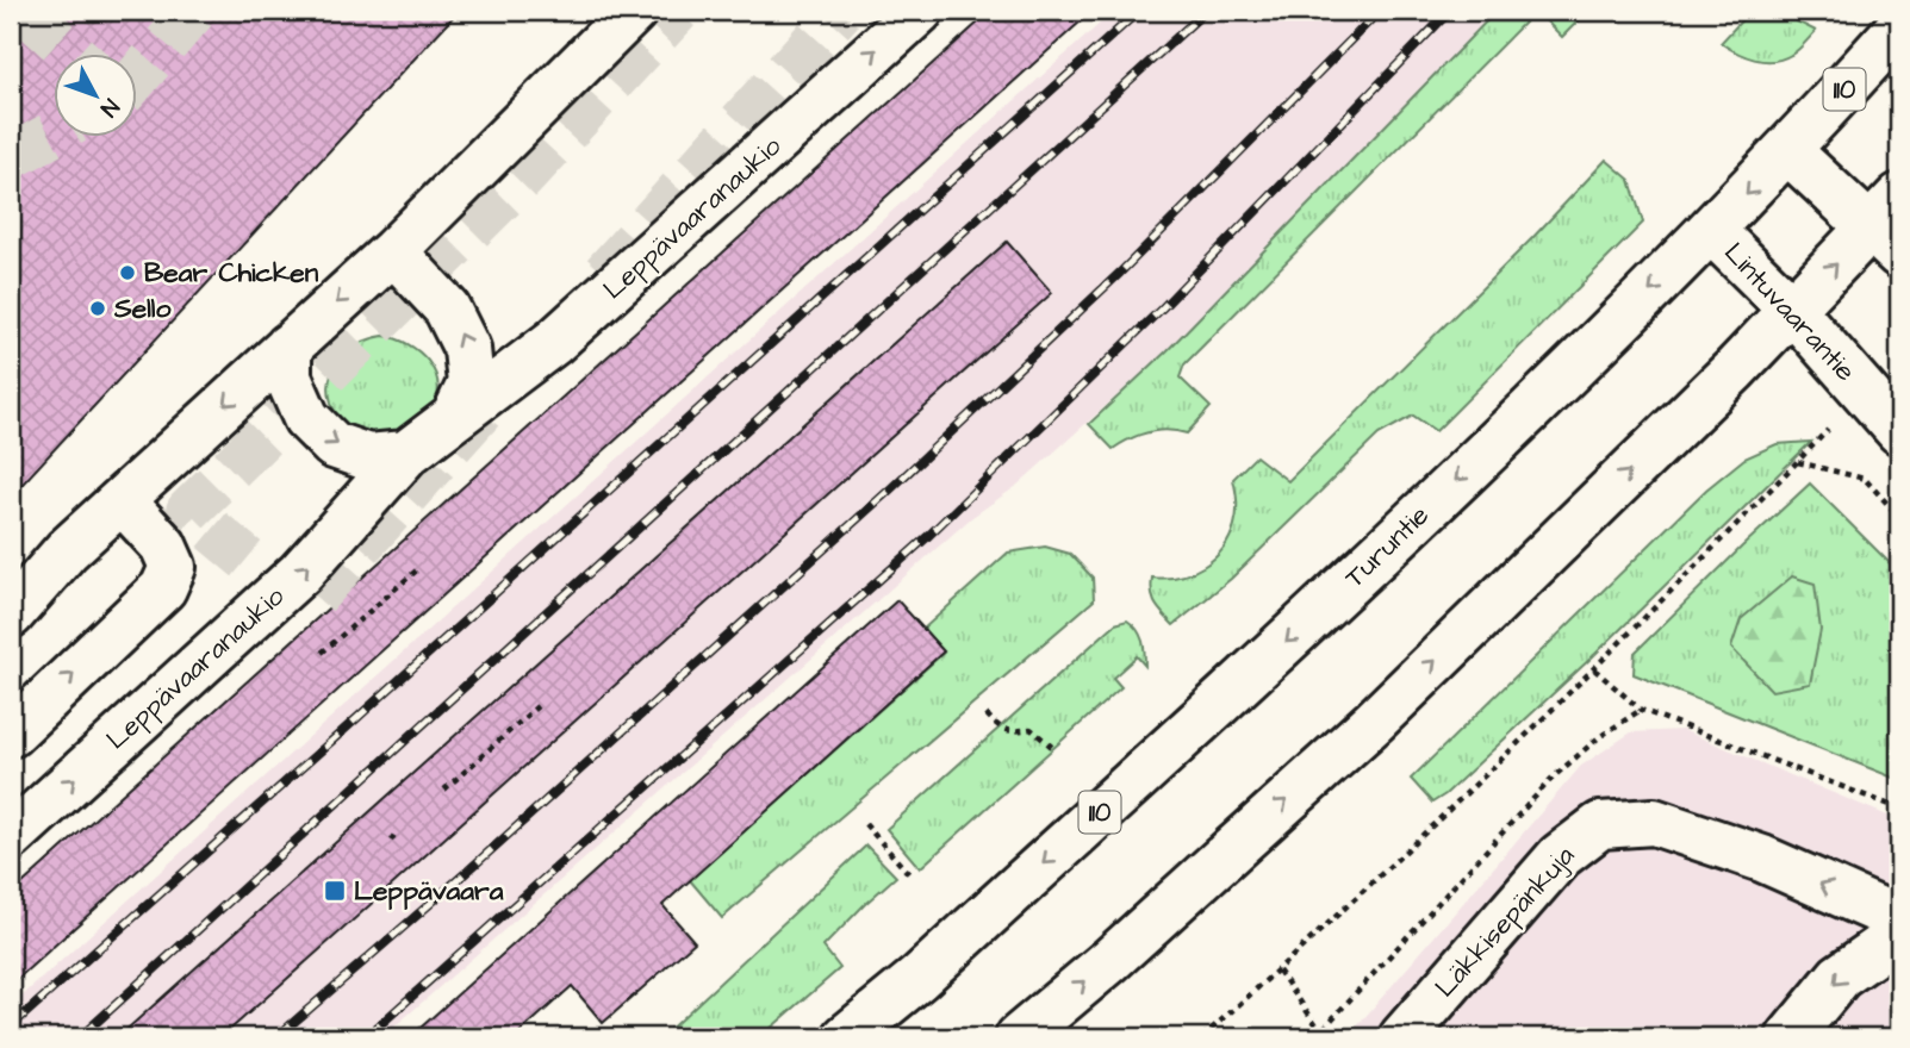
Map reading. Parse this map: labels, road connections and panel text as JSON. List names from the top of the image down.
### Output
{
  "streets": {
    "street": [
      "110",
      "Leppävaaranaukio",
      "Lintuvaarantie",
      "Turuntie",
      "Läkkisepänkuja"
    ]
  },
  "crossings": [
    ["Lintuvaarantie", "Turuntie"]
  ],
  "one_way": ["Läkkisepänkuja"],
  "places": {
    "other": ["Bear Chicken", "Sello"],
    "transit": ["Leppävaara"]
  },
  "north": "bottom right"
}
